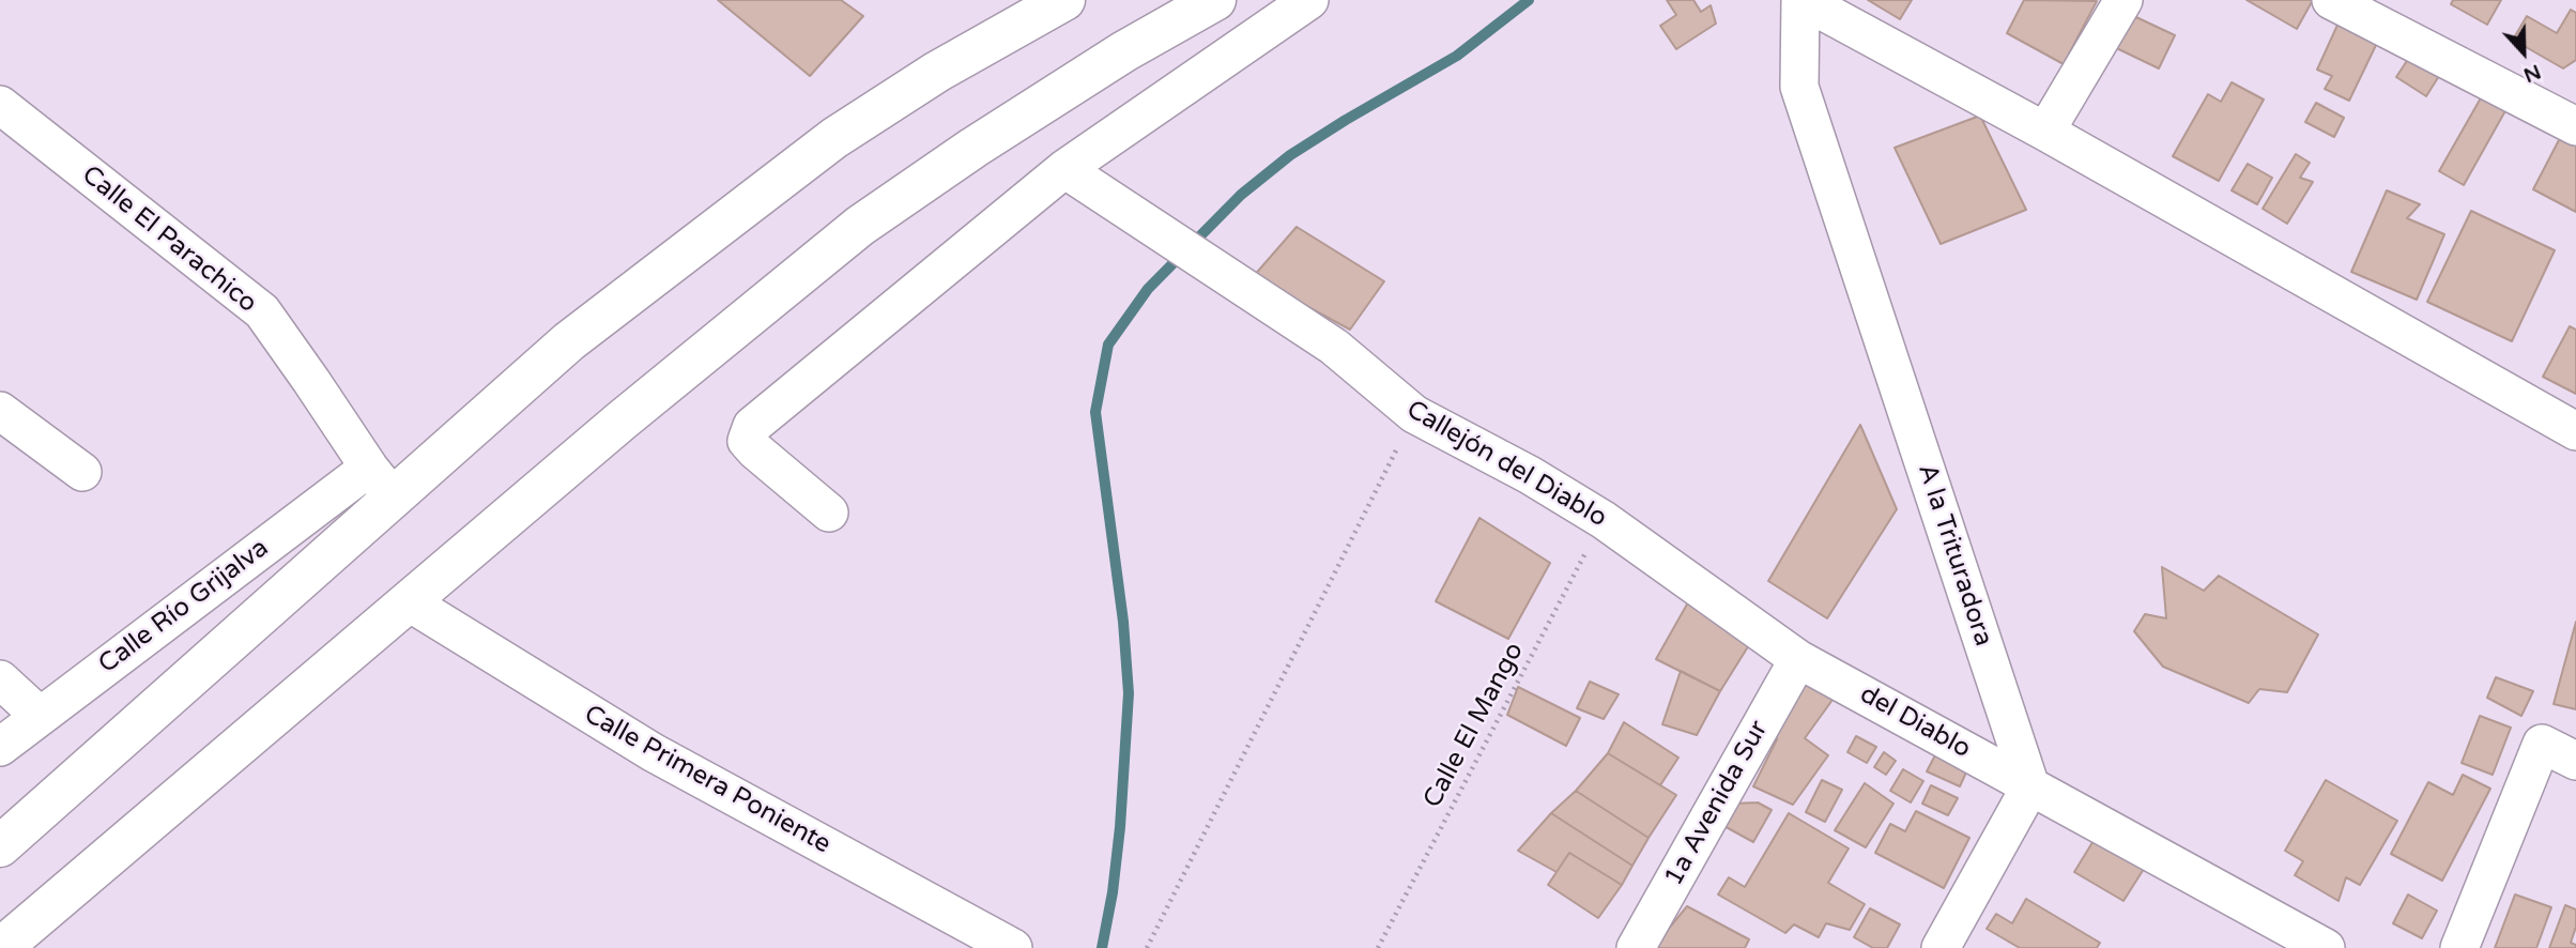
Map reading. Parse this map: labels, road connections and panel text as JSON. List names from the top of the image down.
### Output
{
  "streets": {
    "street": [
      "Calle El Parachico",
      "Callejón del Diablo",
      "A la Trituradora",
      "Calle Río Grijalva",
      "del Diablo",
      "Calle Primera Poniente",
      "1a Avenida Sur"
    ],
    "path": ["Calle El Mango"]
  },
  "crossings": [
    ["Calle El Parachico", "Calle Río Grijalva"],
    ["Callejón del Diablo", "del Diablo"],
    ["Callejón del Diablo", "Calle El Mango"],
    ["Callejón del Diablo", "1a Avenida Sur"],
    ["A la Trituradora", "del Diablo"],
    ["del Diablo", "1a Avenida Sur"]
  ],
  "north": "bottom"
}
